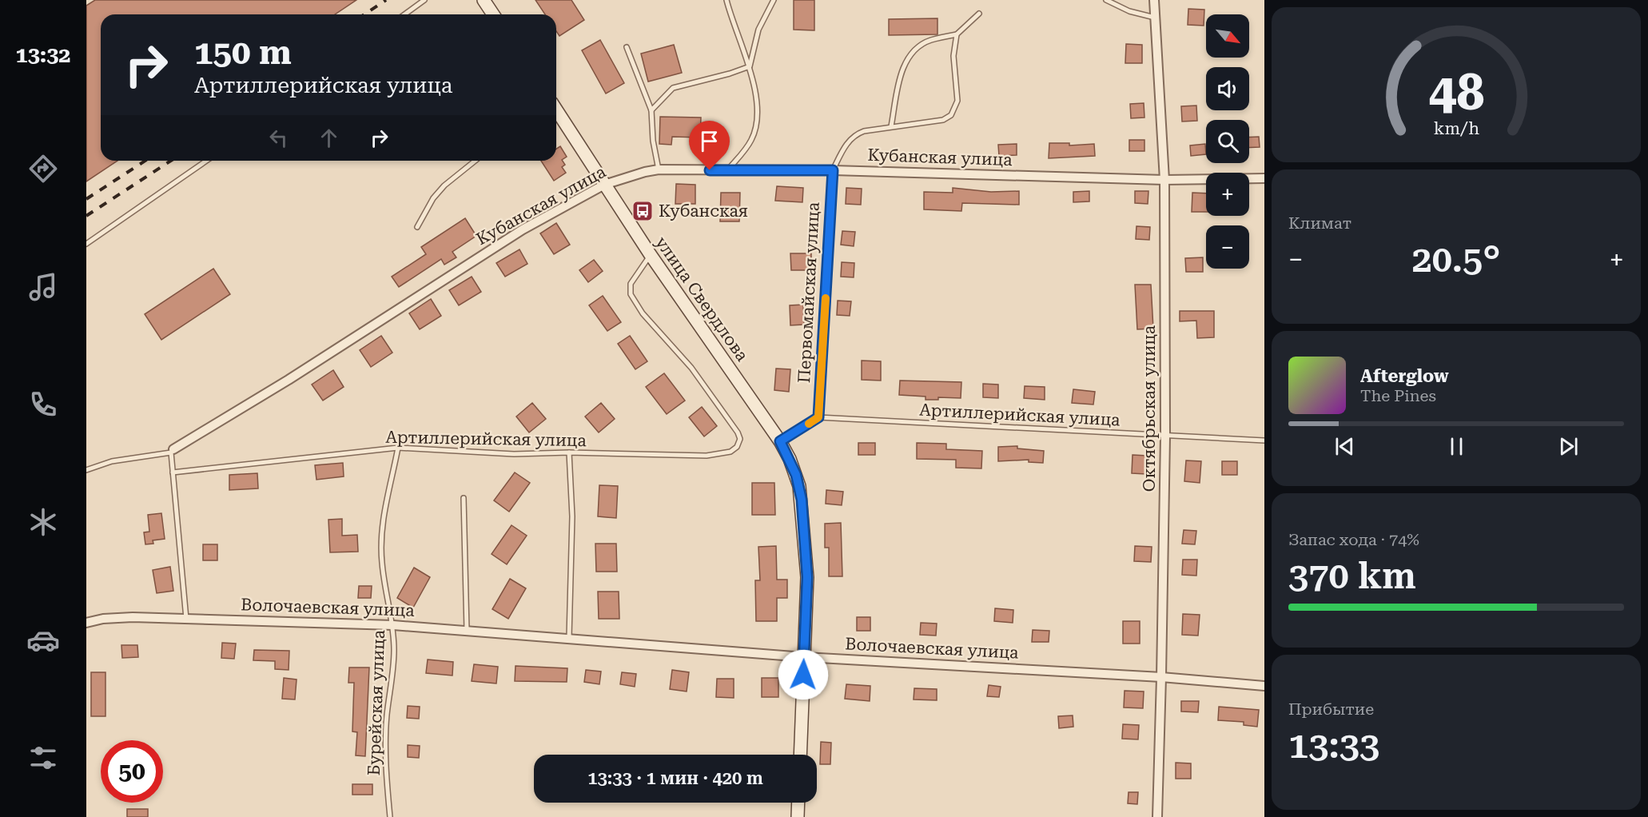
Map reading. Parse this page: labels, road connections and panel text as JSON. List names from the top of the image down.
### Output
{
  "streets": {
    "main road": ["улица Свердлова"],
    "street": ["Кубанская улица", "Октябрьская улица", "Волочаевская улица"],
    "lane": ["Первомайская улица", "Артиллерийская улица", "Бурейская улица"]
  },
  "crossings": [
    ["Кубанская улица", "Первомайская улица"],
    ["Кубанская улица", "улица Свердлова"],
    ["Кубанская улица", "Октябрьская улица"],
    ["Первомайская улица", "Артиллерийская улица"],
    ["улица Свердлова", "Артиллерийская улица"],
    ["Октябрьская улица", "Артиллерийская улица"],
    ["Октябрьская улица", "Волочаевская улица"],
    ["Артиллерийская улица", "Бурейская улица"],
    ["Волочаевская улица", "Бурейская улица"]
  ],
  "places": {
    "bus stop": ["Кубанская"]
  },
  "north": "bottom right",
  "page": {
    "tabs": "13:32",
    "map_buttons": ["+", "−"],
    "turn": ["150 m", "Артиллерийская улица"],
    "tile": [
      "Климат",
      ["Запас хода · 74%", "370 km"],
      ["Прибытие", "13:33"]
    ],
    "heat": ["−", "20.5°", "+"],
    "song": ["Afterglow", "The Pines"],
    "limit": "50",
    "trip": "13:33 · 1 мин · 420 m",
    "gauge": ["48", "km/h"]
  }
}
